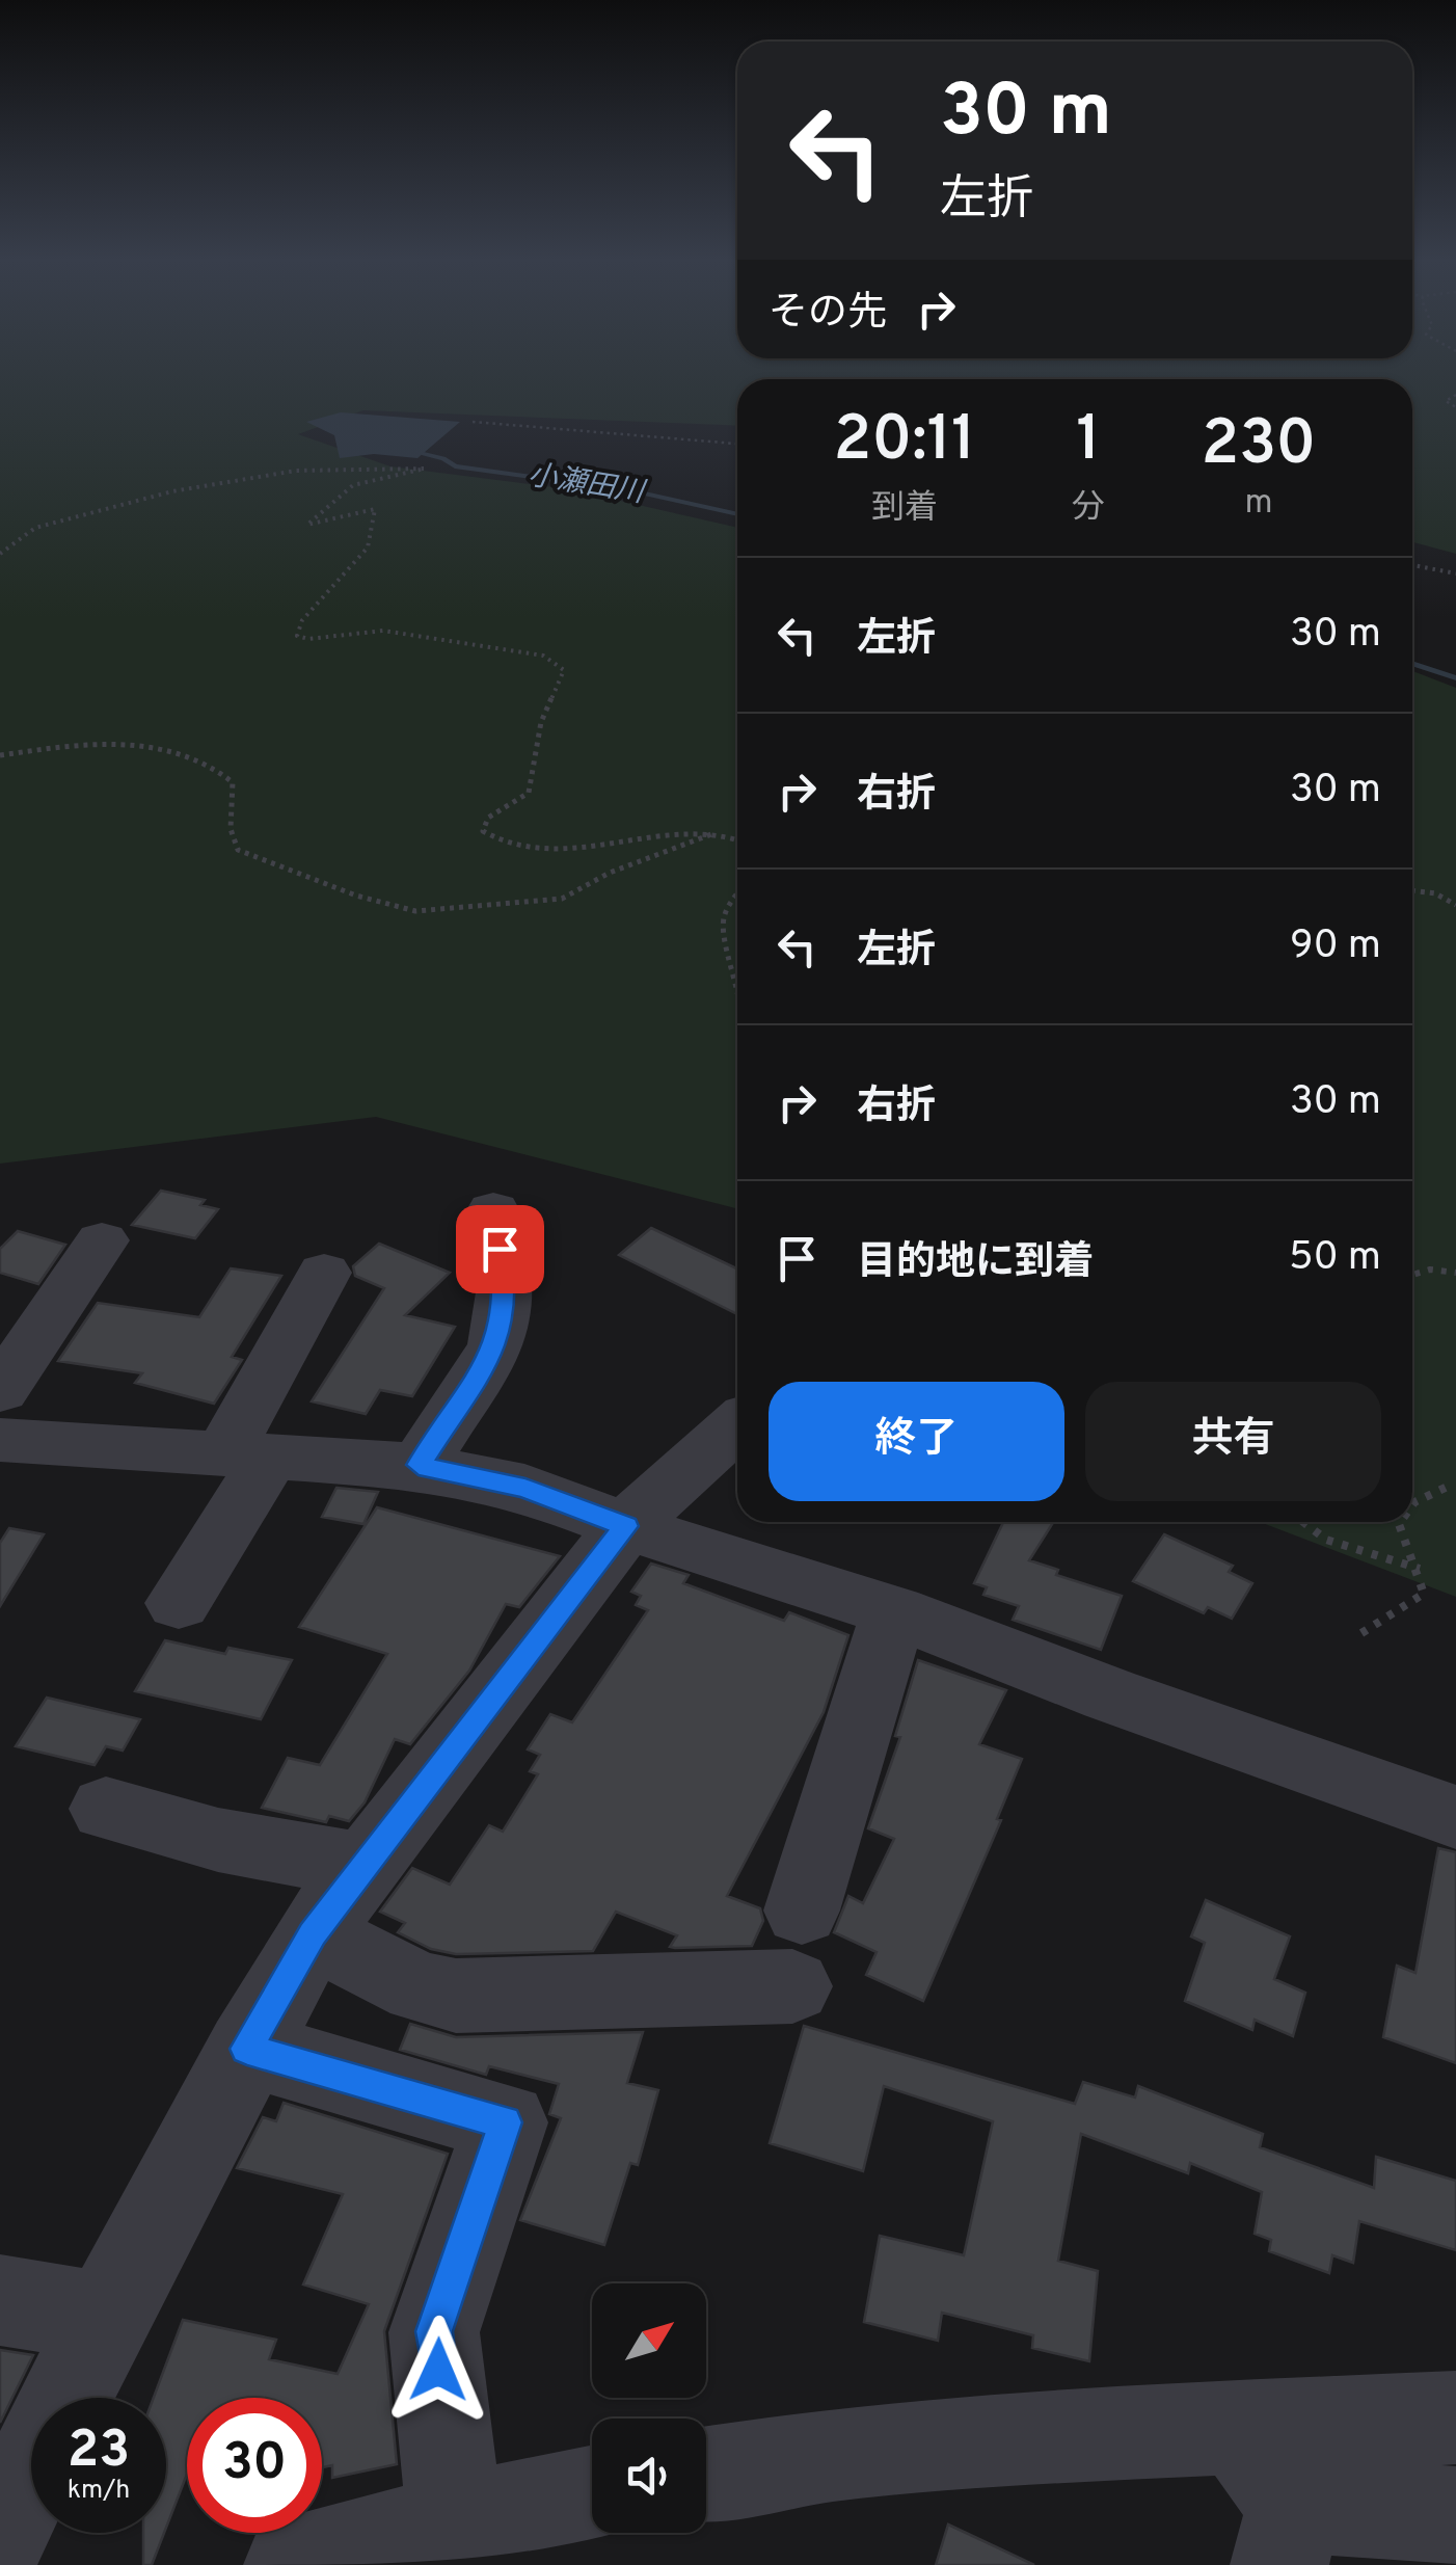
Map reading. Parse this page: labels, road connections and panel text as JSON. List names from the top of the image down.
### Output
{
  "water": ["小瀬田川"],
  "north": "top right",
  "page": {
    "turn": ["30 m", "左折"],
    "then": "その先",
    "eta": [
      "20:11",
      "到着",
      "1",
      "分",
      "230",
      "m"
    ],
    "list": [
      {
        "name": "左折",
        "value": "30 m"
      },
      {
        "name": "右折",
        "value": "30 m"
      },
      {
        "name": "左折",
        "value": "90 m"
      },
      {
        "name": "右折",
        "value": "30 m"
      },
      {
        "name": "目的地に到着",
        "value": "50 m"
      }
    ],
    "buttons": ["終了", "共有"],
    "speed": "23 km/h",
    "limit": "30"
  }
}
